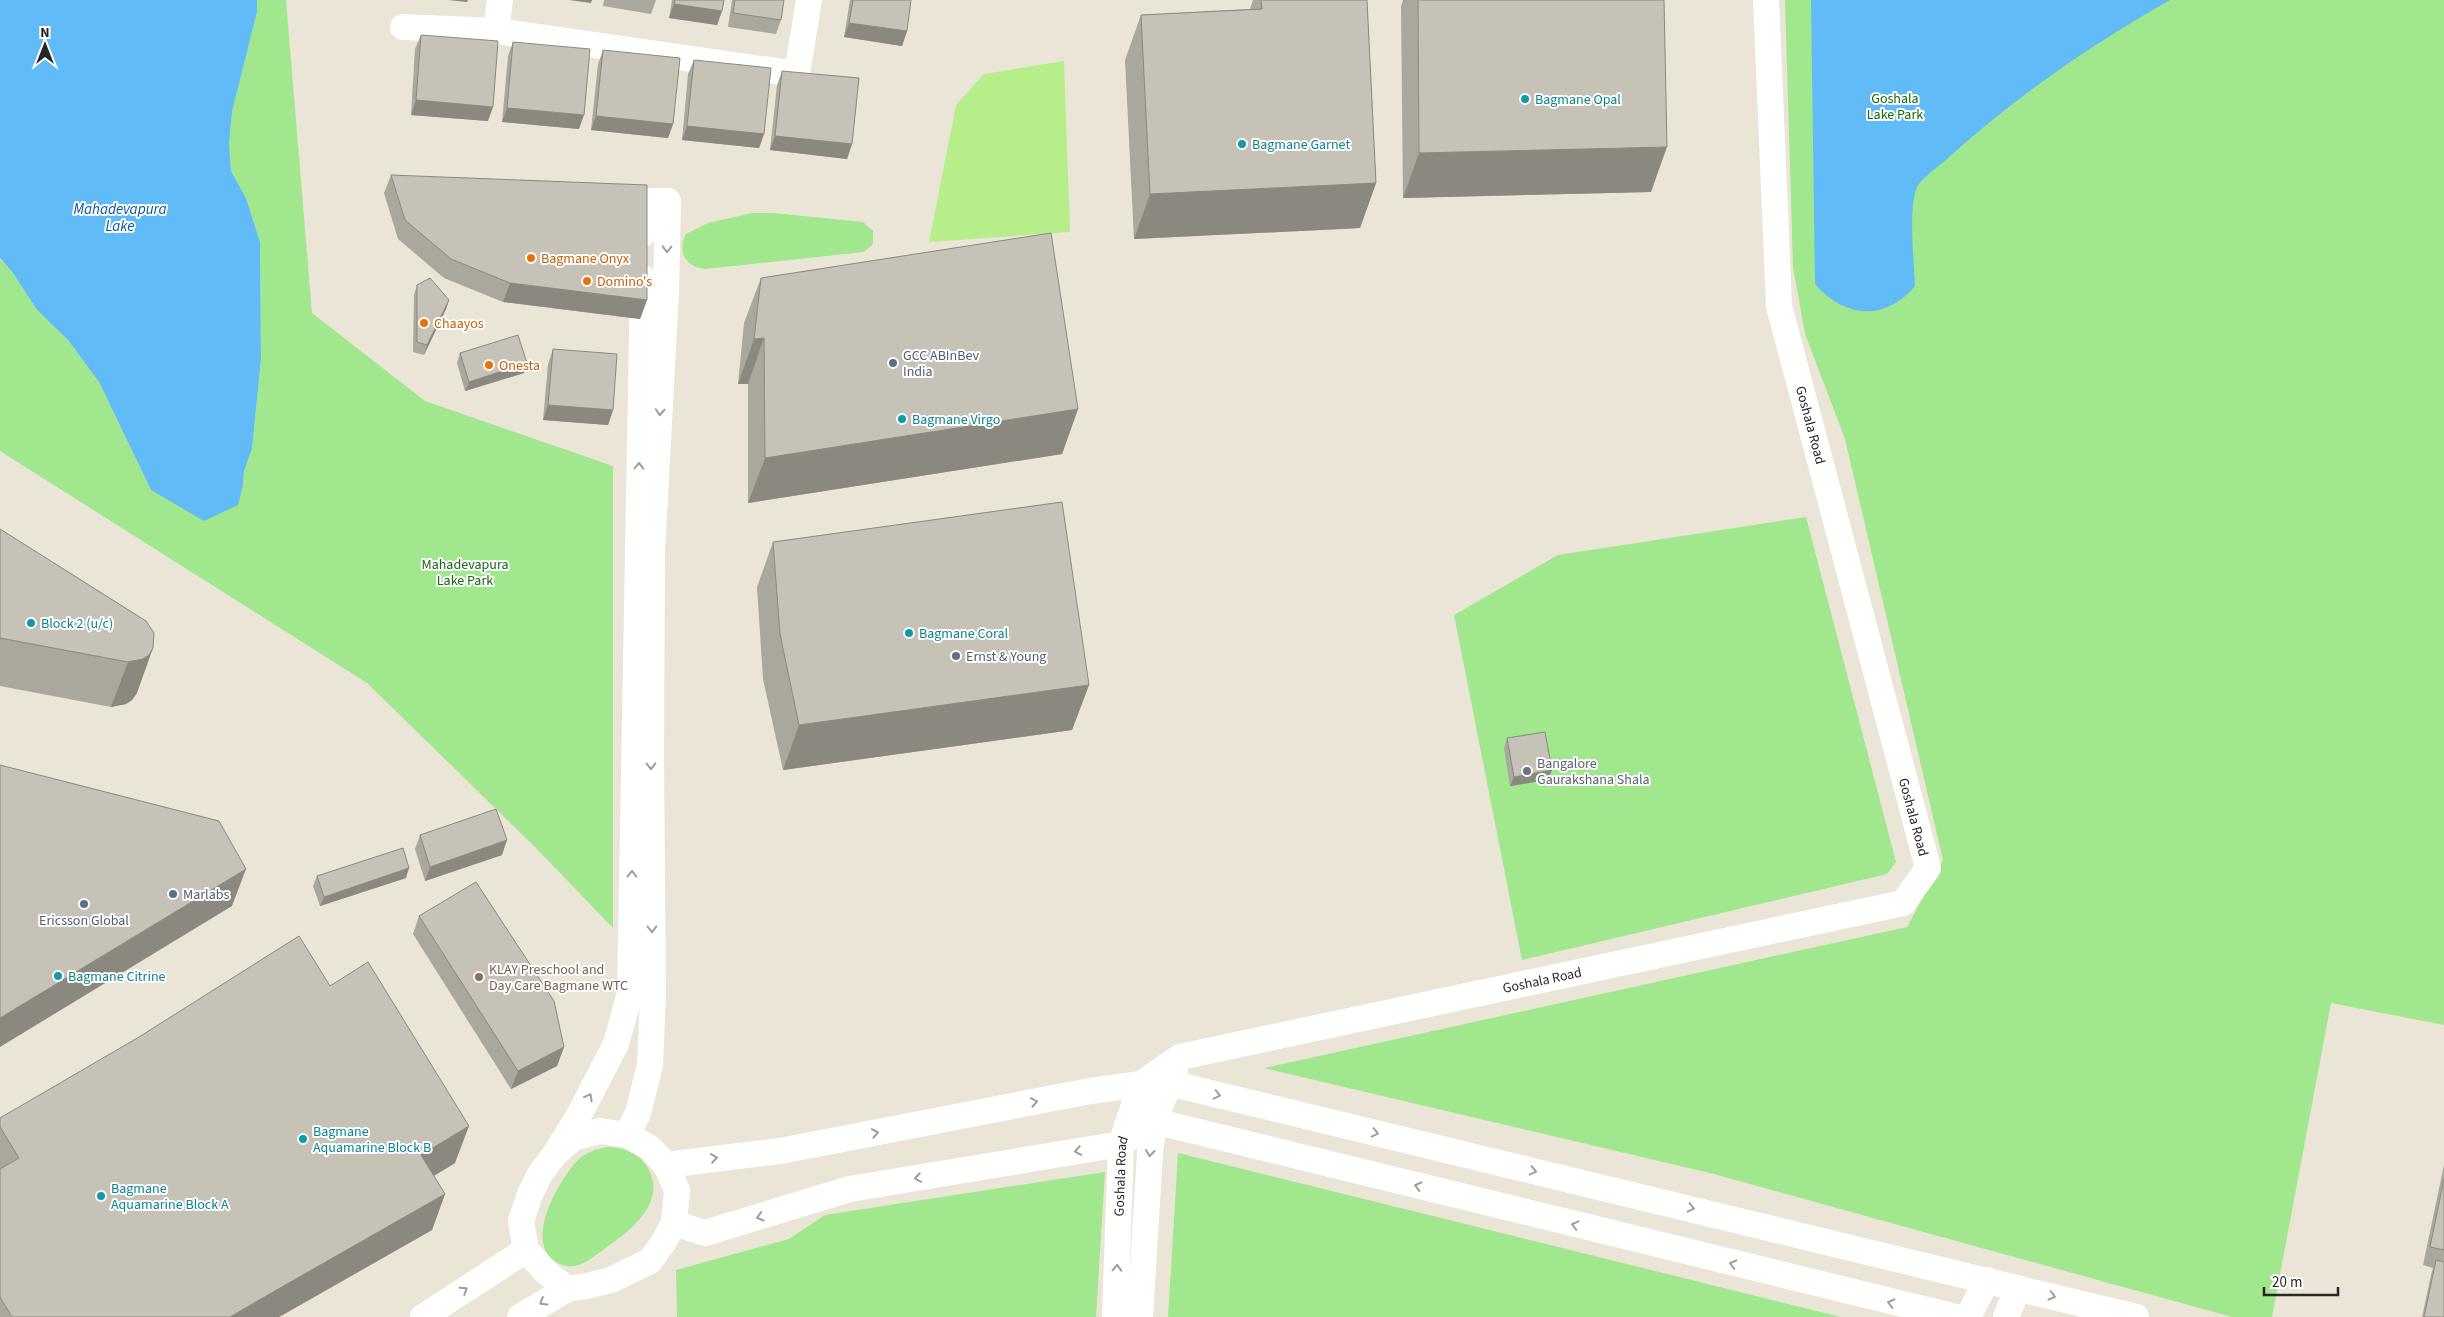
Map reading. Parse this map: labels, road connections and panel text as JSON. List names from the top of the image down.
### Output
{
  "streets": {
    "street": ["Goshala Road"]
  },
  "water": ["Mahadevapura Lake"],
  "parks": ["Goshala Lake Park", "Mahadevapura Lake Park"],
  "places": [
    "Bagmane Opal",
    "Bagmane Garnet",
    "Bagmane Onyx",
    "Domino's",
    "Chaayos",
    "GCC ABInBev India",
    "Onesta",
    "Bagmane Virgo",
    "Block 2 (u/c)",
    "Bagmane Coral",
    "Ernst & Young",
    "Bangalore Gaurakshana Shala",
    "Marlabs",
    "Ericsson Global",
    "Bagmane Citrine",
    "KLAY Preschool and Day Care Bagmane WTC",
    "Bagmane Aquamarine Block B",
    "Bagmane Aquamarine Block A"
  ],
  "scale_bar": "20 m",
  "north": "top"
}
